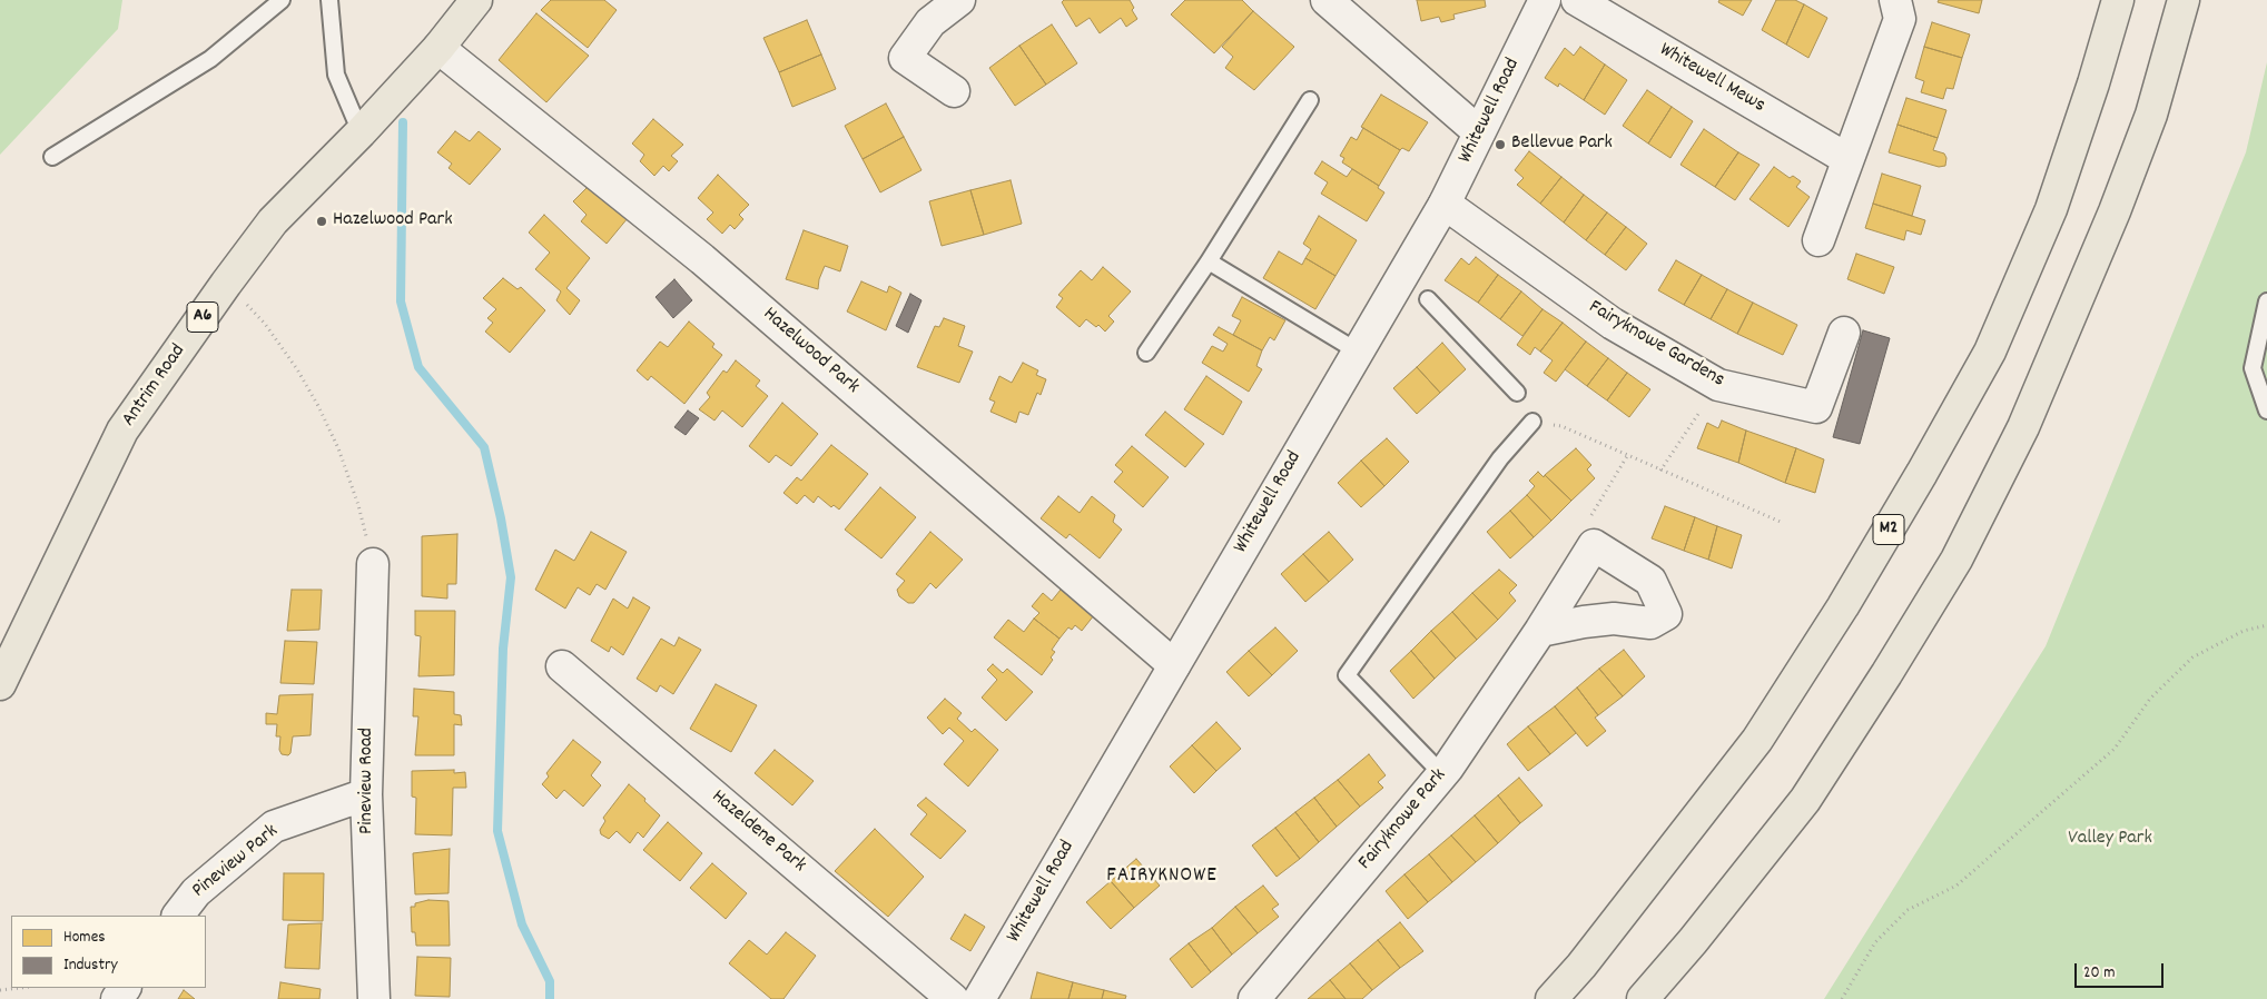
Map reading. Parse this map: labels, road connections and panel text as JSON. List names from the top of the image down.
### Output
{
  "streets": {
    "main road": ["A6", "Antrim Road", "M2"],
    "street": [
      "Whitewell Mews",
      "Whitewell Road",
      "Fairyknowe Gardens",
      "Hazelwood Park",
      "Pineview Road",
      "Fairyknowe Park",
      "Hazeldene Park",
      "Pineview Park"
    ]
  },
  "crossings": [
    ["Whitewell Road", "Fairyknowe Gardens"],
    ["Whitewell Road", "Hazelwood Park"],
    ["Hazelwood Park", "Antrim Road"],
    ["Pineview Road", "Pineview Park"]
  ],
  "districts": ["FAIRYKNOWE"],
  "parks": ["Valley Park"],
  "places": ["Bellevue Park", "Hazelwood Park"],
  "legend": ["Homes", "Industry"],
  "scale_bar": "20 m"
}
